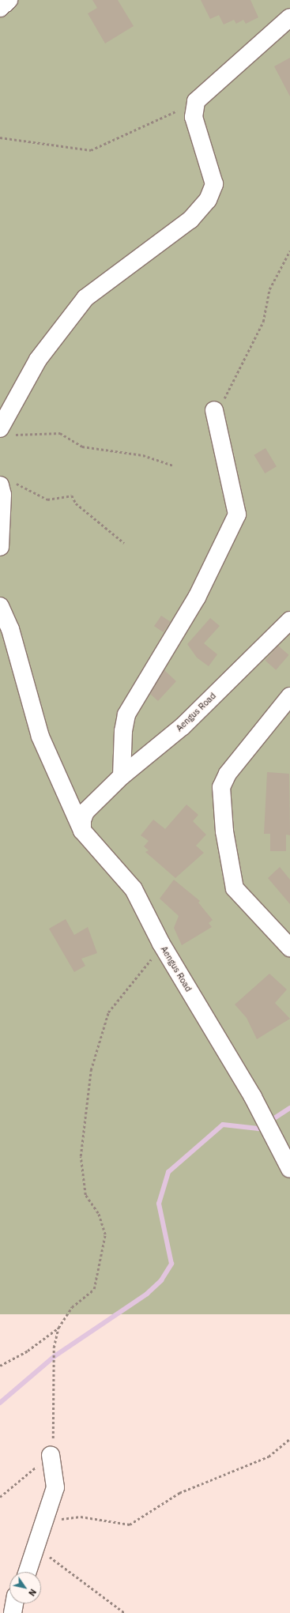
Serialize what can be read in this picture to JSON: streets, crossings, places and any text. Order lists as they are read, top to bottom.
{
  "streets": {
    "street": ["Aengus Road"]
  },
  "north": "bottom right"
}
